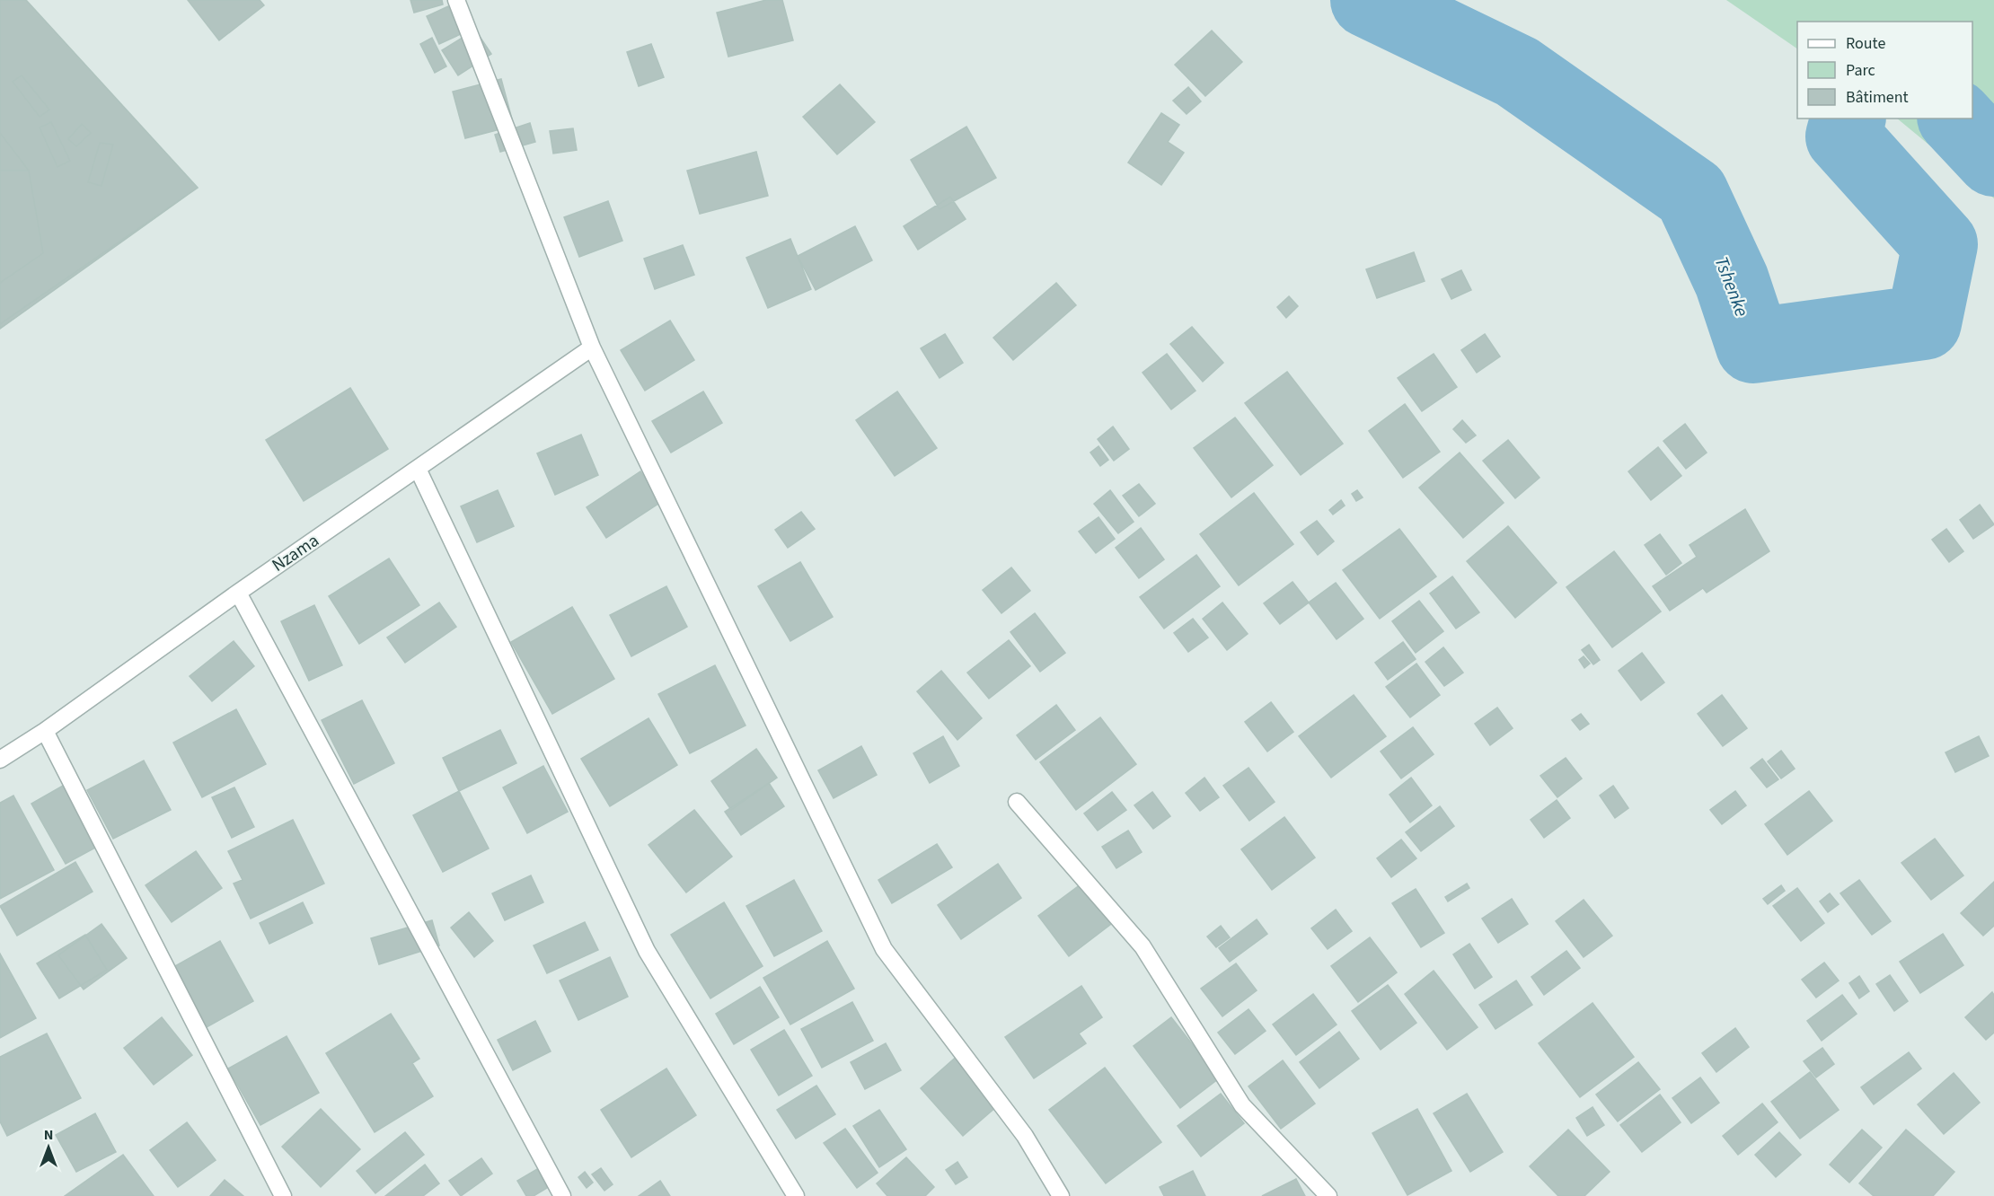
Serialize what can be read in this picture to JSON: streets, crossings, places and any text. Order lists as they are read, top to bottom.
{
  "streets": {
    "street": ["Nzama"]
  },
  "water": ["Tshenke"],
  "legend": ["Route", "Parc", "Bâtiment"],
  "north": "top"
}
